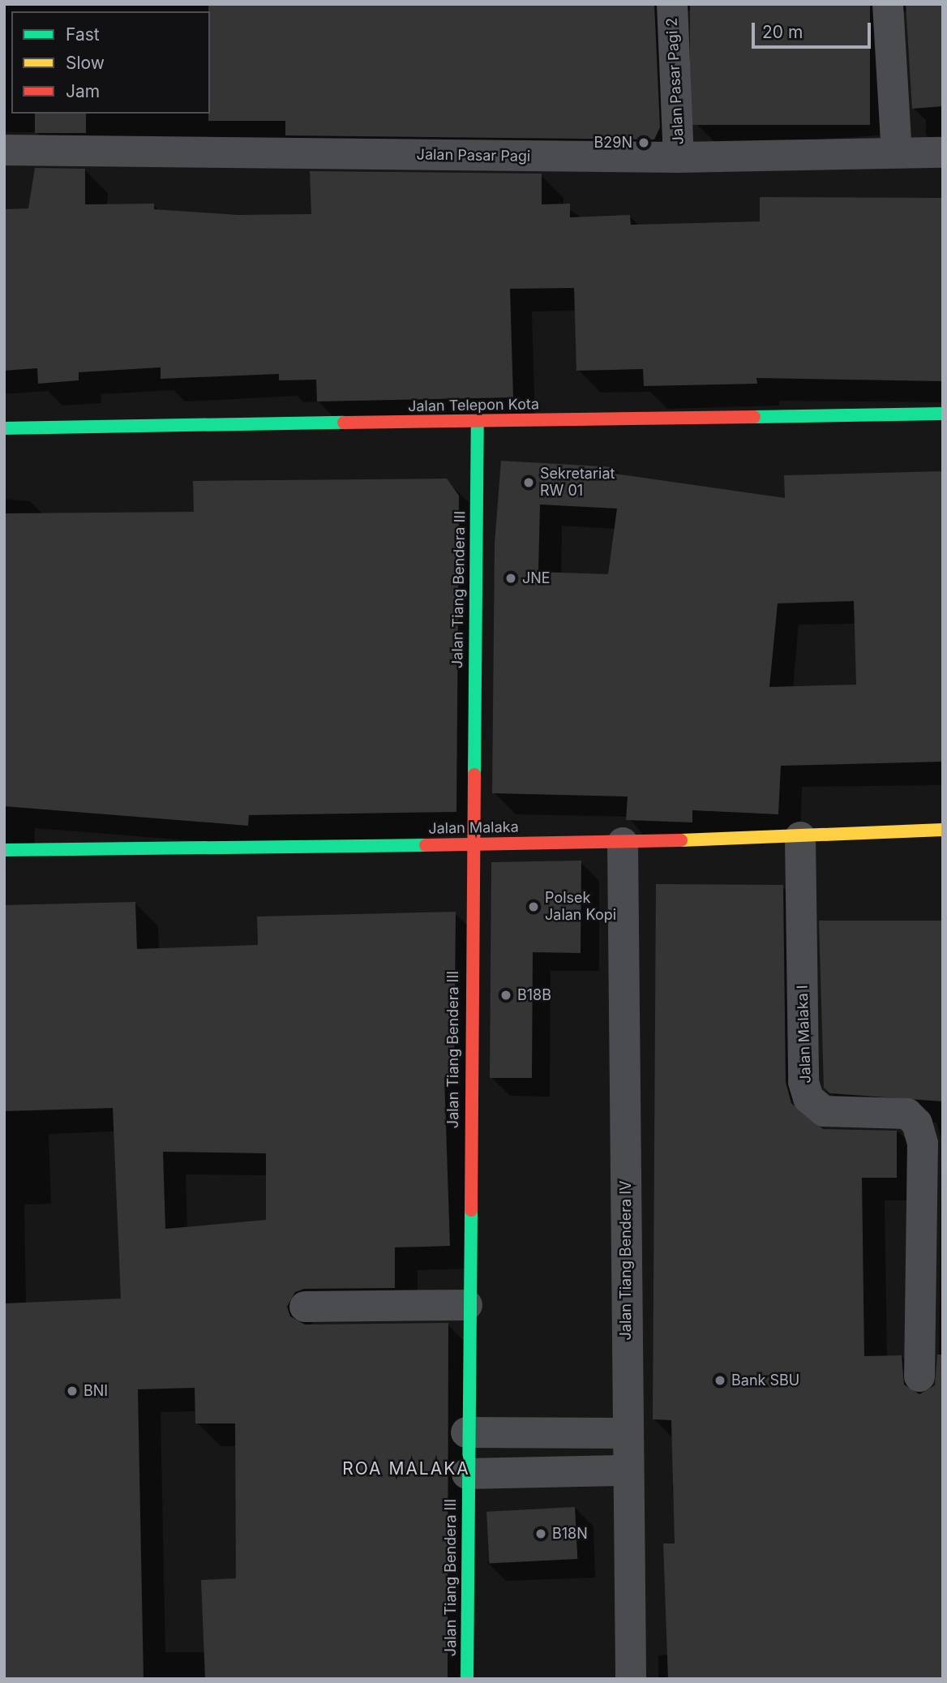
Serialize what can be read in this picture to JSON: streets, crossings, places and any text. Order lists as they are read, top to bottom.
{
  "streets": {
    "street": [
      "Jalan Pasar Pagi 2",
      "Jalan Pasar Pagi",
      "Jalan Telepon Kota",
      "Jalan Tiang Bendera III",
      "Jalan Malaka",
      "Jalan Malaka I",
      "Jalan Tiang Bendera IV"
    ]
  },
  "crossings": [
    ["Jalan Pasar Pagi 2", "Jalan Pasar Pagi"],
    ["Jalan Telepon Kota", "Jalan Tiang Bendera III"],
    ["Jalan Tiang Bendera III", "Jalan Malaka"],
    ["Jalan Malaka", "Jalan Malaka I"],
    ["Jalan Malaka", "Jalan Tiang Bendera IV"]
  ],
  "districts": ["ROA MALAKA"],
  "places": [
    "B29N",
    "Sekretariat RW 01",
    "JNE",
    "Polsek Jalan Kopi",
    "B18B",
    "Bank SBU",
    "BNI",
    "B18N"
  ],
  "legend": ["Fast", "Slow", "Jam"],
  "scale_bar": "20 m"
}
